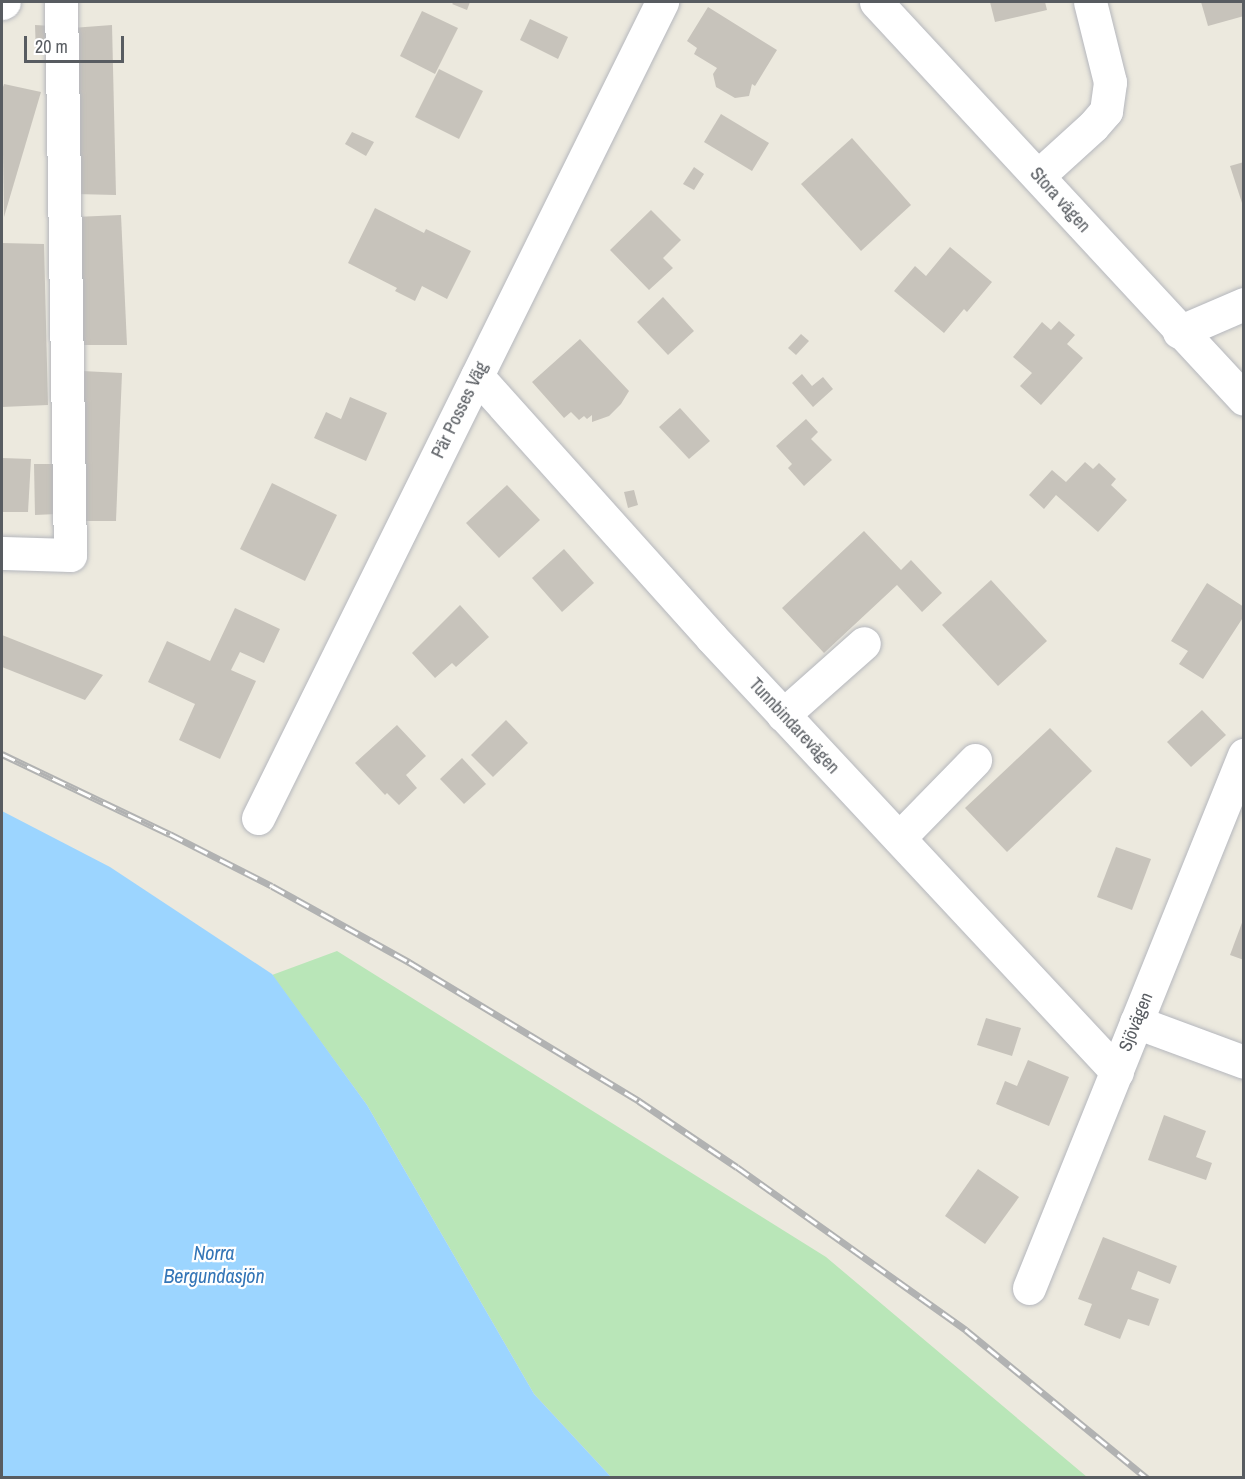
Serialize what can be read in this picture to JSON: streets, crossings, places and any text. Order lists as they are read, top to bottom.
{
  "streets": {
    "street": [
      "Stora vägen",
      "Pär Posses Väg",
      "Tunnbindarevägen",
      "Sjövägen"
    ]
  },
  "crossings": [
    ["Pär Posses Väg", "Tunnbindarevägen"],
    ["Tunnbindarevägen", "Sjövägen"]
  ],
  "water": ["Norra Bergundasjön"],
  "scale_bar": "20 m"
}
